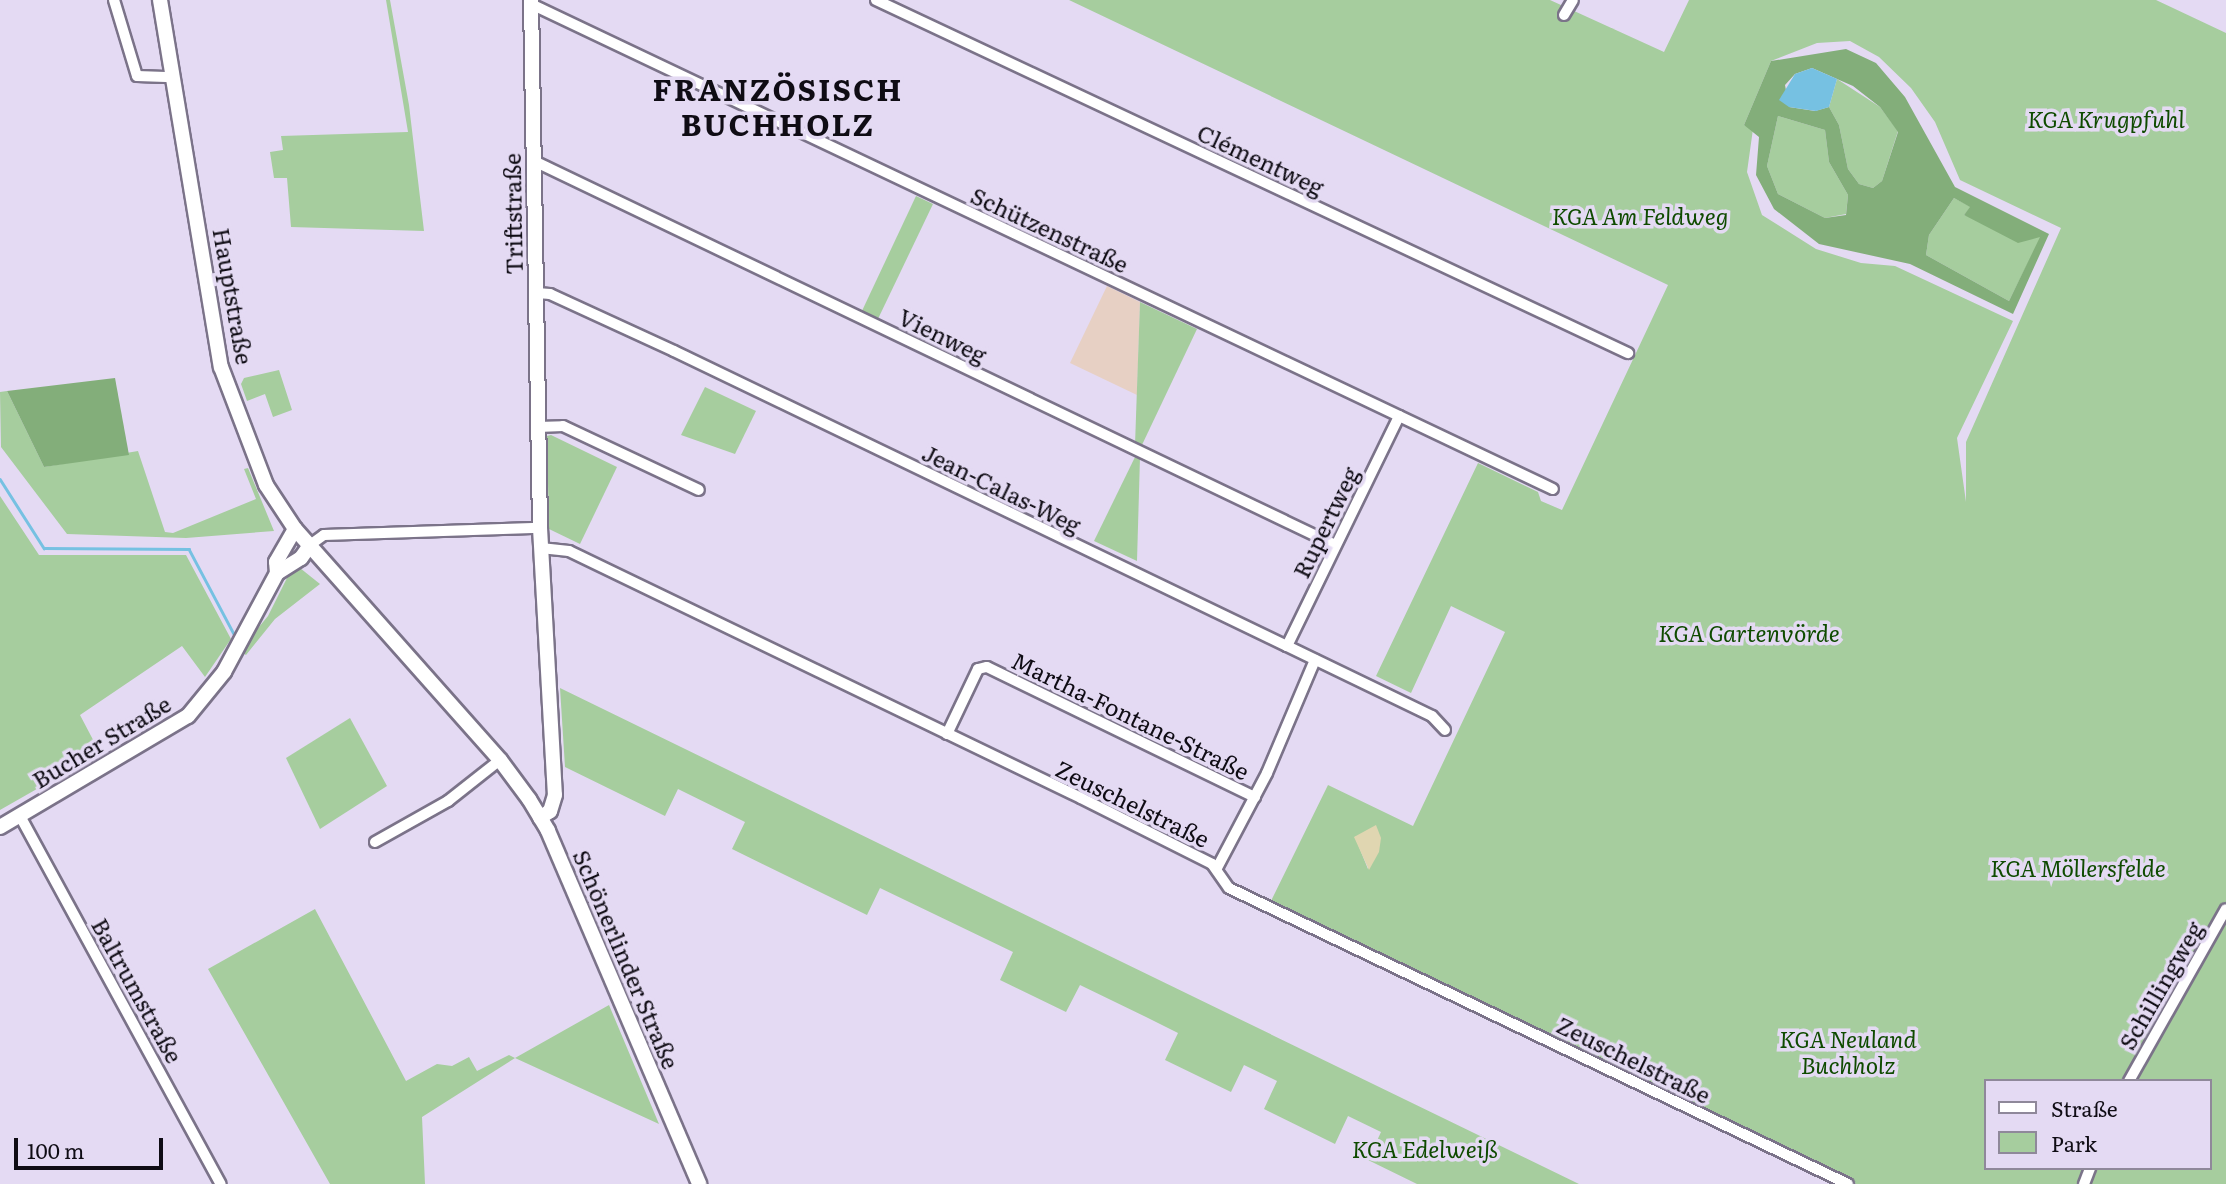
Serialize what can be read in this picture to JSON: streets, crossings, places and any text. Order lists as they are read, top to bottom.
{
  "streets": {
    "main road": [
      "Triftstraße",
      "Hauptstraße",
      "Bucher Straße",
      "Schönerlinder Straße"
    ],
    "street": [
      "Clémentweg",
      "Schützenstraße",
      "Vienweg",
      "Jean-Calas-Weg",
      "Rupertweg",
      "Martha-Fontane-Straße",
      "Zeuschelstraße",
      "Schillingweg",
      "Baltrumstraße"
    ]
  },
  "crossings": [
    ["Triftstraße", "Schützenstraße"],
    ["Triftstraße", "Vienweg"],
    ["Triftstraße", "Jean-Calas-Weg"],
    ["Triftstraße", "Zeuschelstraße"],
    ["Triftstraße", "Schönerlinder Straße"],
    ["Schützenstraße", "Rupertweg"],
    ["Hauptstraße", "Bucher Straße"],
    ["Hauptstraße", "Schönerlinder Straße"],
    ["Vienweg", "Rupertweg"],
    ["Jean-Calas-Weg", "Rupertweg"],
    ["Martha-Fontane-Straße", "Zeuschelstraße"],
    ["Bucher Straße", "Schönerlinder Straße"],
    ["Bucher Straße", "Baltrumstraße"]
  ],
  "districts": ["FRANZÖSISCH BUCHHOLZ"],
  "parks": [
    "KGA Krugpfuhl",
    "KGA Am Feldweg",
    "KGA Gartenvörde",
    "KGA Möllersfelde",
    "KGA Neuland Buchholz",
    "KGA Edelweiß"
  ],
  "legend": ["Straße", "Park"],
  "scale_bar": "100 m"
}
